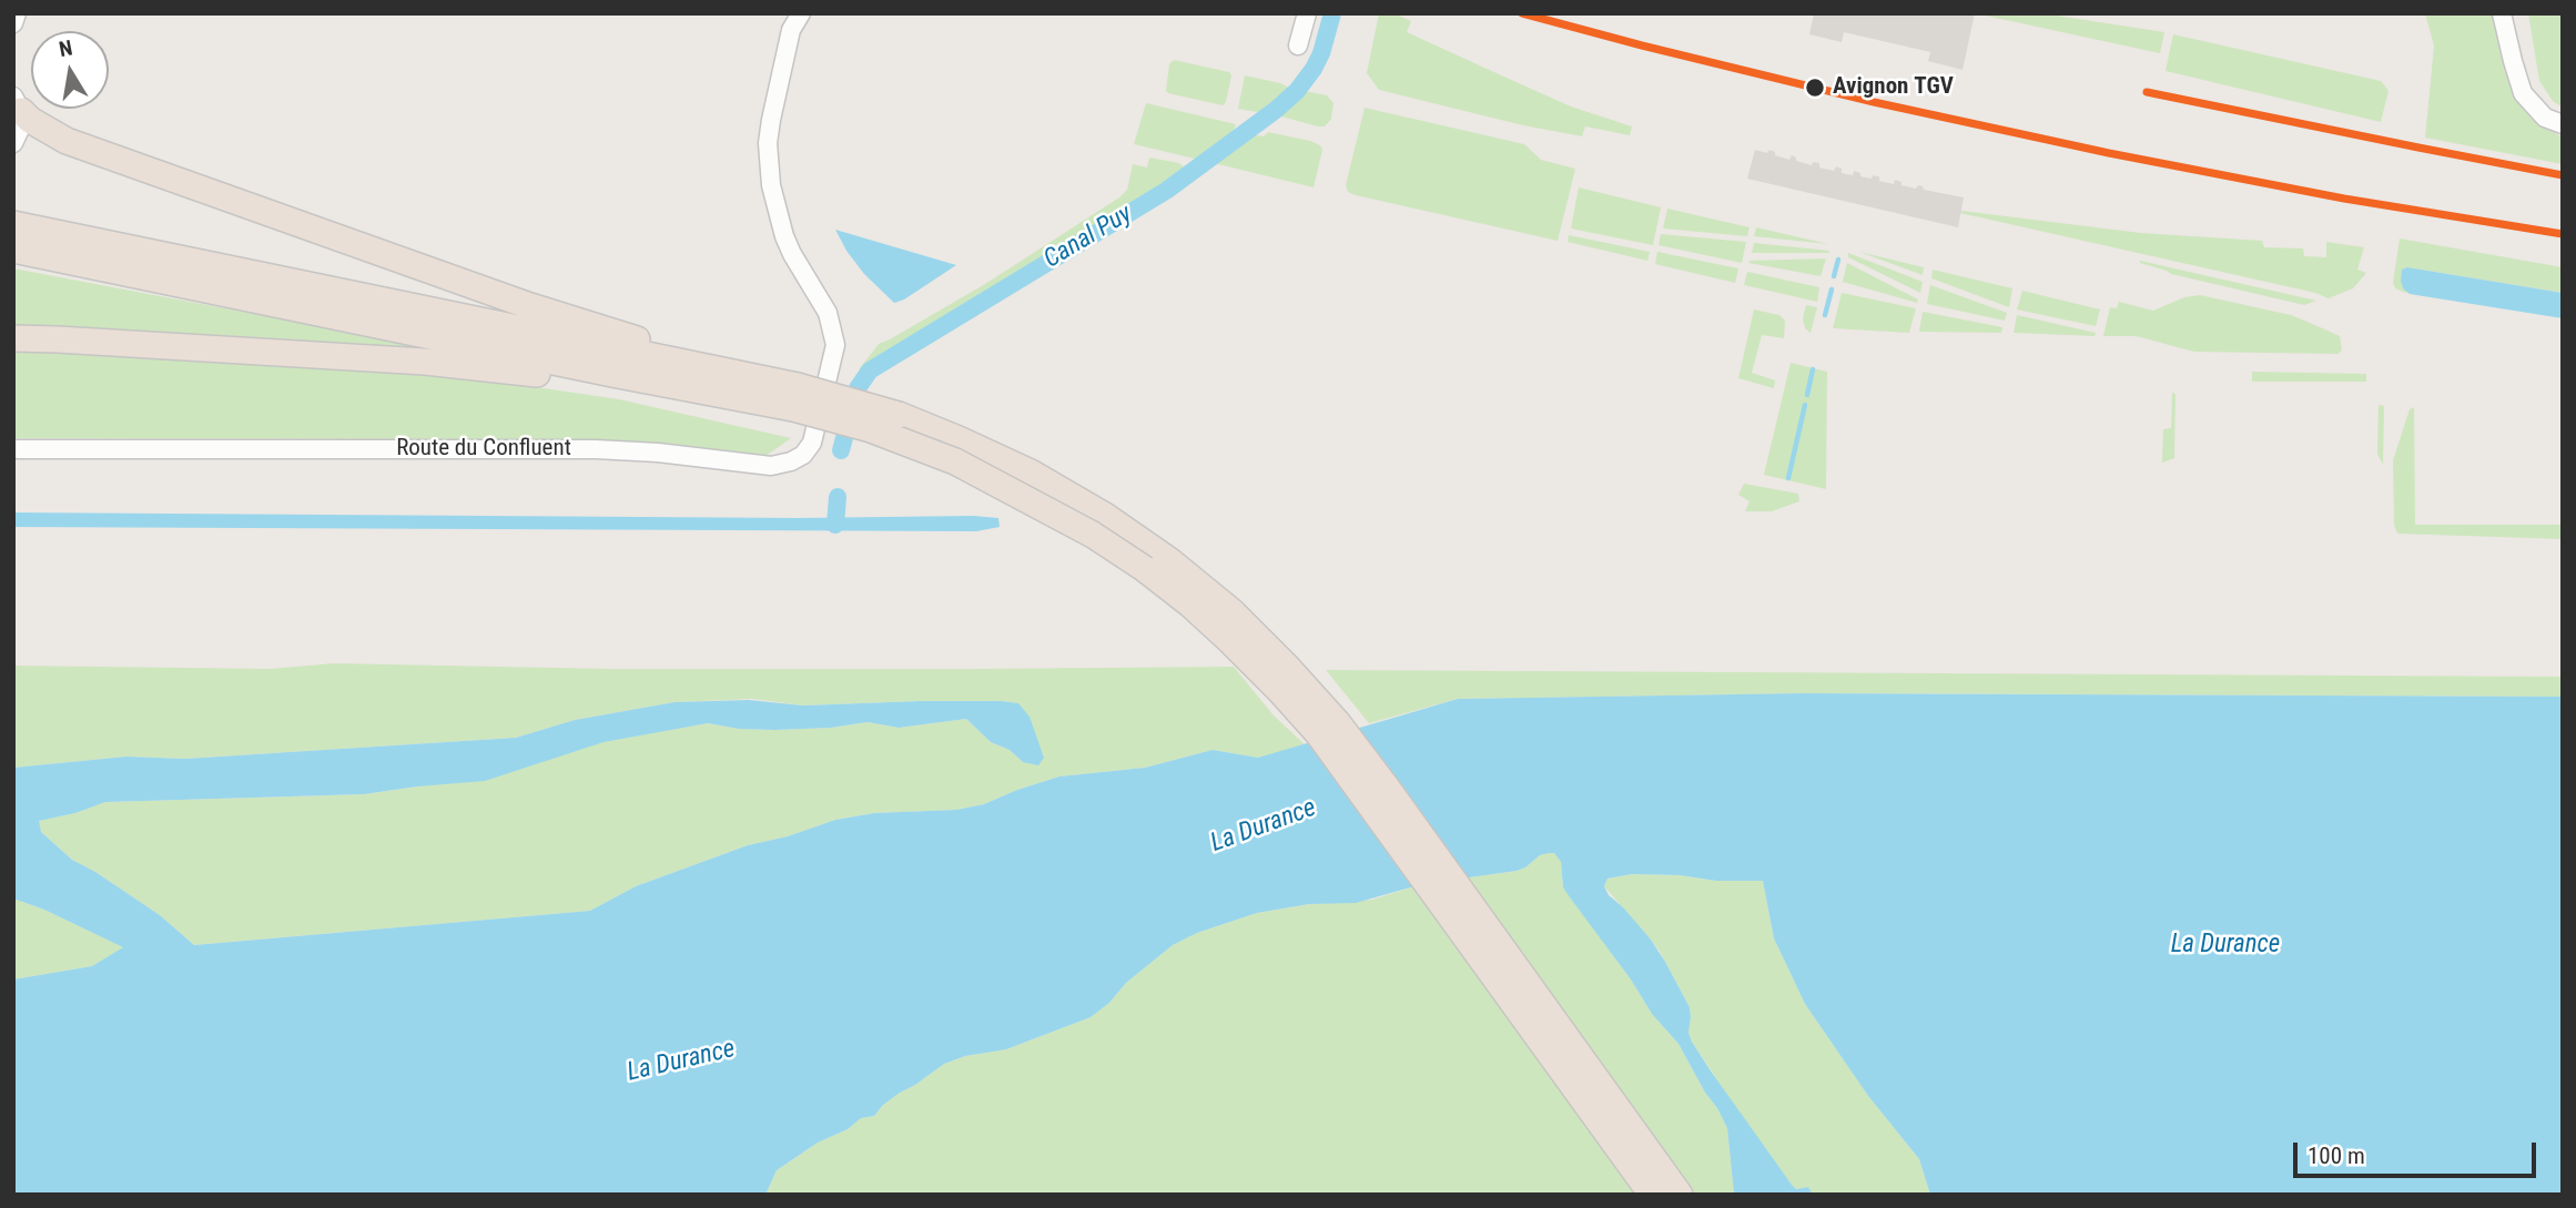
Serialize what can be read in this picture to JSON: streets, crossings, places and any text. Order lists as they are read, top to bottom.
{
  "streets": {
    "street": ["Route du Confluent"]
  },
  "water": ["Canal Puy", "La Durance"],
  "places": ["Avignon TGV"],
  "scale_bar": "100 m",
  "north": "top"
}
